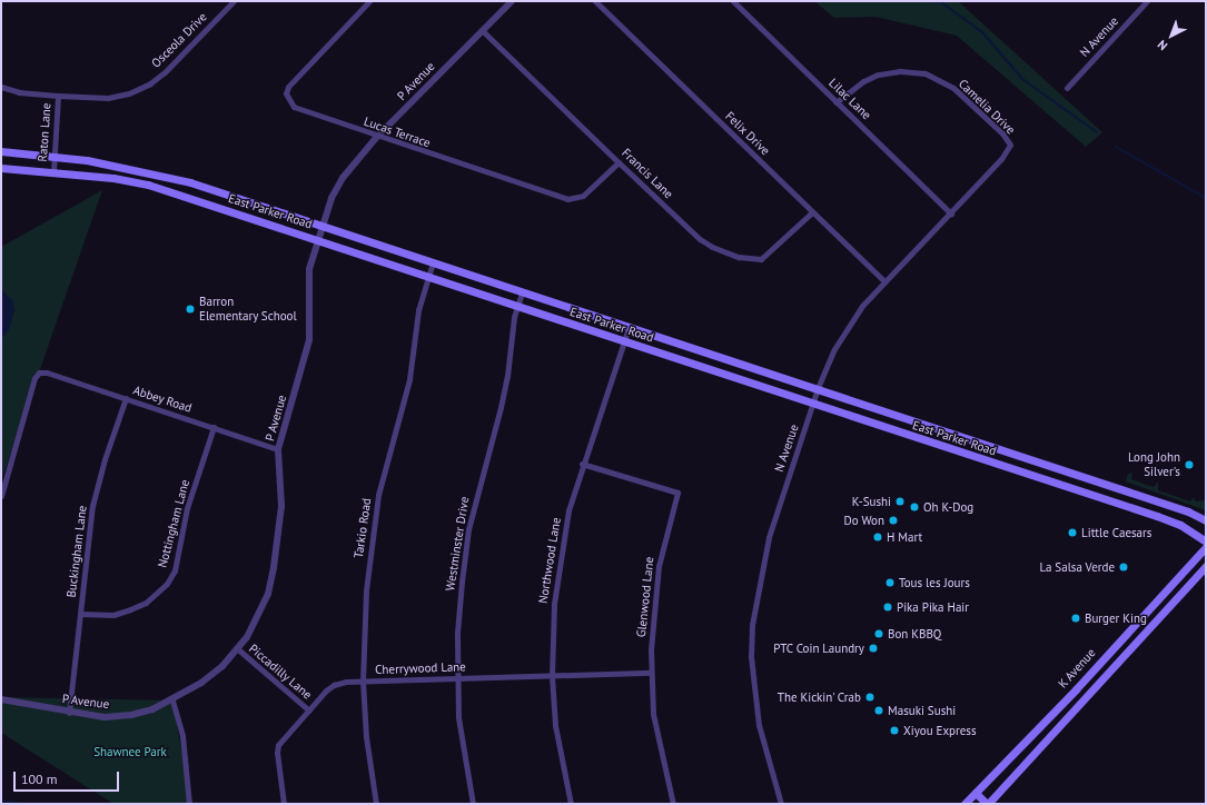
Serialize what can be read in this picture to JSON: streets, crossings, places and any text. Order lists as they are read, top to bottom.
{
  "streets": {
    "main road": ["East Parker Road", "K Avenue"],
    "street": [
      "N Avenue",
      "Osceola Drive",
      "P Avenue",
      "Lilac Lane",
      "Camelia Drive",
      "Raton Lane",
      "Lucas Terrace",
      "Felix Drive",
      "Francis Lane",
      "Abbey Road",
      "Nottingham Lane",
      "Tarkio Road",
      "Westminster Drive",
      "Buckingham Lane",
      "Northwood Lane",
      "Glenwood Lane",
      "Cherrywood Lane",
      "Piccadilly Lane"
    ]
  },
  "crossings": [
    ["N Avenue", "Lilac Lane"],
    ["N Avenue", "Camelia Drive"],
    ["N Avenue", "Felix Drive"],
    ["N Avenue", "East Parker Road"],
    ["Osceola Drive", "Raton Lane"],
    ["P Avenue", "Lucas Terrace"],
    ["P Avenue", "Francis Lane"],
    ["P Avenue", "East Parker Road"],
    ["P Avenue", "Abbey Road"],
    ["P Avenue", "Buckingham Lane"],
    ["P Avenue", "Piccadilly Lane"],
    ["Lilac Lane", "Camelia Drive"],
    ["Raton Lane", "East Parker Road"],
    ["Lucas Terrace", "Francis Lane"],
    ["Felix Drive", "Francis Lane"],
    ["East Parker Road", "Tarkio Road"],
    ["East Parker Road", "Westminster Drive"],
    ["East Parker Road", "Northwood Lane"],
    ["Abbey Road", "Nottingham Lane"],
    ["Abbey Road", "Buckingham Lane"],
    ["Nottingham Lane", "Buckingham Lane"],
    ["Tarkio Road", "Cherrywood Lane"],
    ["Westminster Drive", "Cherrywood Lane"],
    ["Northwood Lane", "Glenwood Lane"],
    ["Northwood Lane", "Cherrywood Lane"],
    ["Glenwood Lane", "Cherrywood Lane"],
    ["Cherrywood Lane", "Piccadilly Lane"]
  ],
  "parks": ["Shawnee Park"],
  "places": [
    "Barron Elementary School",
    "Long John Silver's",
    "K-Sushi",
    "Oh K-Dog",
    "Do Won",
    "Little Caesars",
    "H Mart",
    "La Salsa Verde",
    "Tous les Jours",
    "Pika Pika Hair",
    "Burger King",
    "Bon KBBQ",
    "PTC Coin Laundry",
    "The Kickin' Crab",
    "Masuki Sushi",
    "Xiyou Express"
  ],
  "scale_bar": "100 m",
  "north": "bottom left"
}
